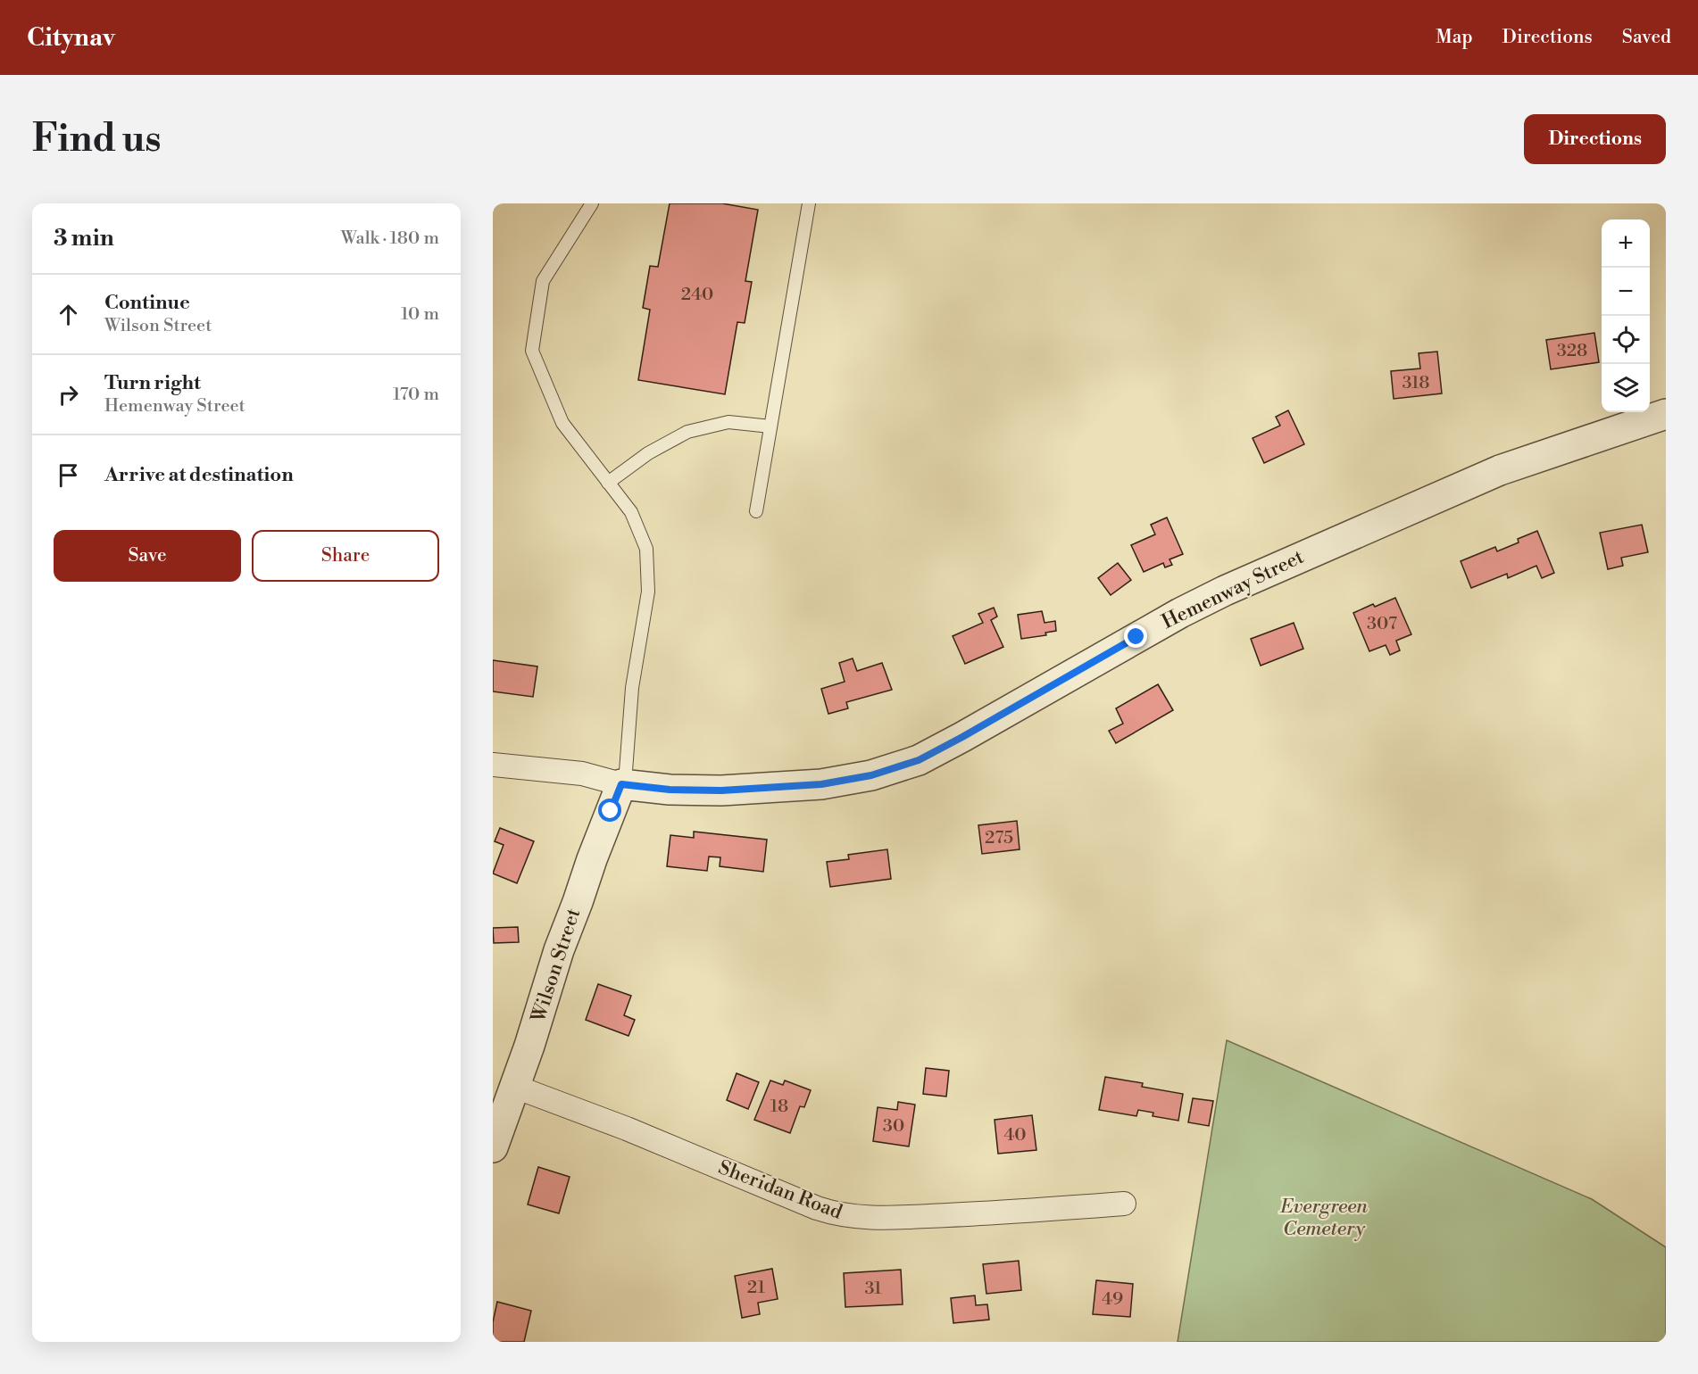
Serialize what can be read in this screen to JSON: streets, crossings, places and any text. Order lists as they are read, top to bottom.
{
  "streets": {
    "street": ["Hemenway Street", "Wilson Street", "Sheridan Road"]
  },
  "crossings": [
    ["Hemenway Street", "Wilson Street"],
    ["Wilson Street", "Sheridan Road"]
  ],
  "parks": ["Evergreen Cemetery"],
  "house_numbers": [
    "240",
    "328",
    "318",
    "307",
    "275",
    "18",
    "30",
    "40",
    "21",
    "31",
    "49"
  ],
  "page": {
    "header": "Citynav",
    "nav": ["Map", "Directions", "Saved"],
    "buttons": [
      "Directions",
      ["Save", "Share"]
    ],
    "title": "Find us",
    "heading": ["3 min", "Walk · 180 m"],
    "map_buttons": ["+", "−"],
    "list": [
      ["Continue", "Wilson Street", "10 m"],
      ["Turn right", "Hemenway Street", "170 m"],
      "Arrive at destination"
    ]
  }
}
